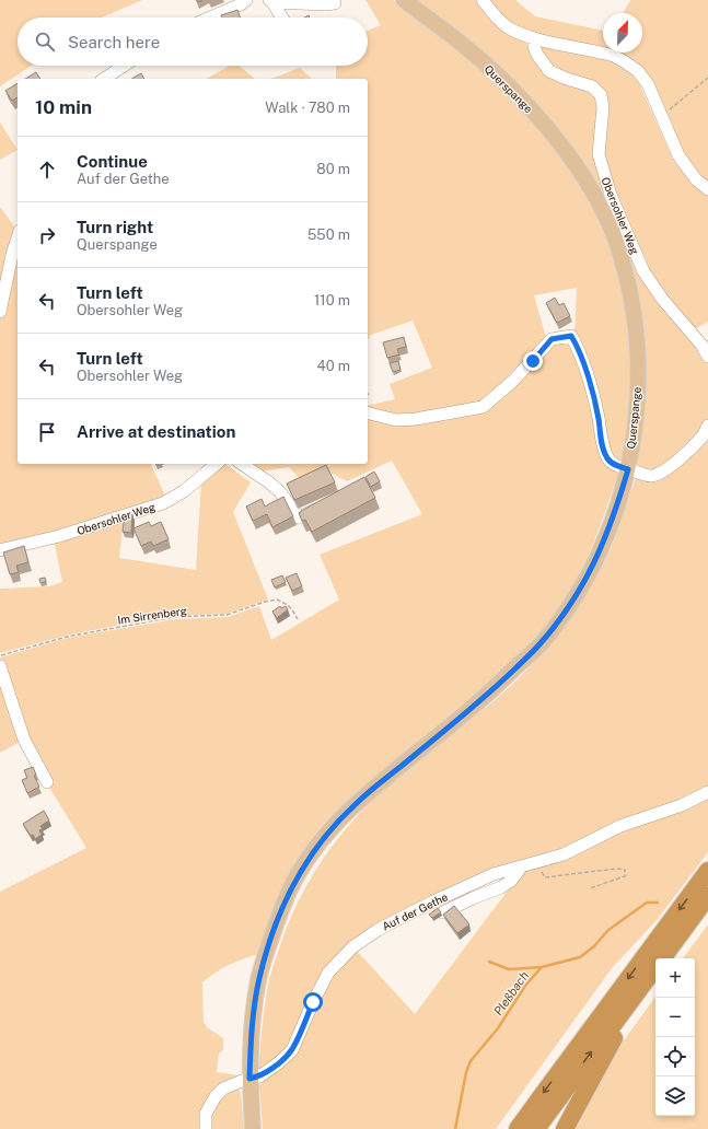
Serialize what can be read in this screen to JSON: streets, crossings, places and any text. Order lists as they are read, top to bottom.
{
  "streets": {
    "main road": ["Querspange"],
    "street": ["Obersohler Weg", "Auf der Gethe"],
    "path": ["Im Sirrenberg"]
  },
  "crossings": [
    ["Querspange", "Auf der Gethe"]
  ],
  "water": ["Pleßbach"],
  "north": "top right",
  "page": {
    "search": "Search here",
    "heading": ["10 min", "Walk · 780 m"],
    "list": [
      ["Continue", "Auf der Gethe", "80 m"],
      ["Turn right", "Querspange", "550 m"],
      ["Turn left", "Obersohler Weg", "110 m"],
      ["Turn left", "Obersohler Weg", "40 m"],
      "Arrive at destination"
    ],
    "map_buttons": ["+", "−"]
  }
}
